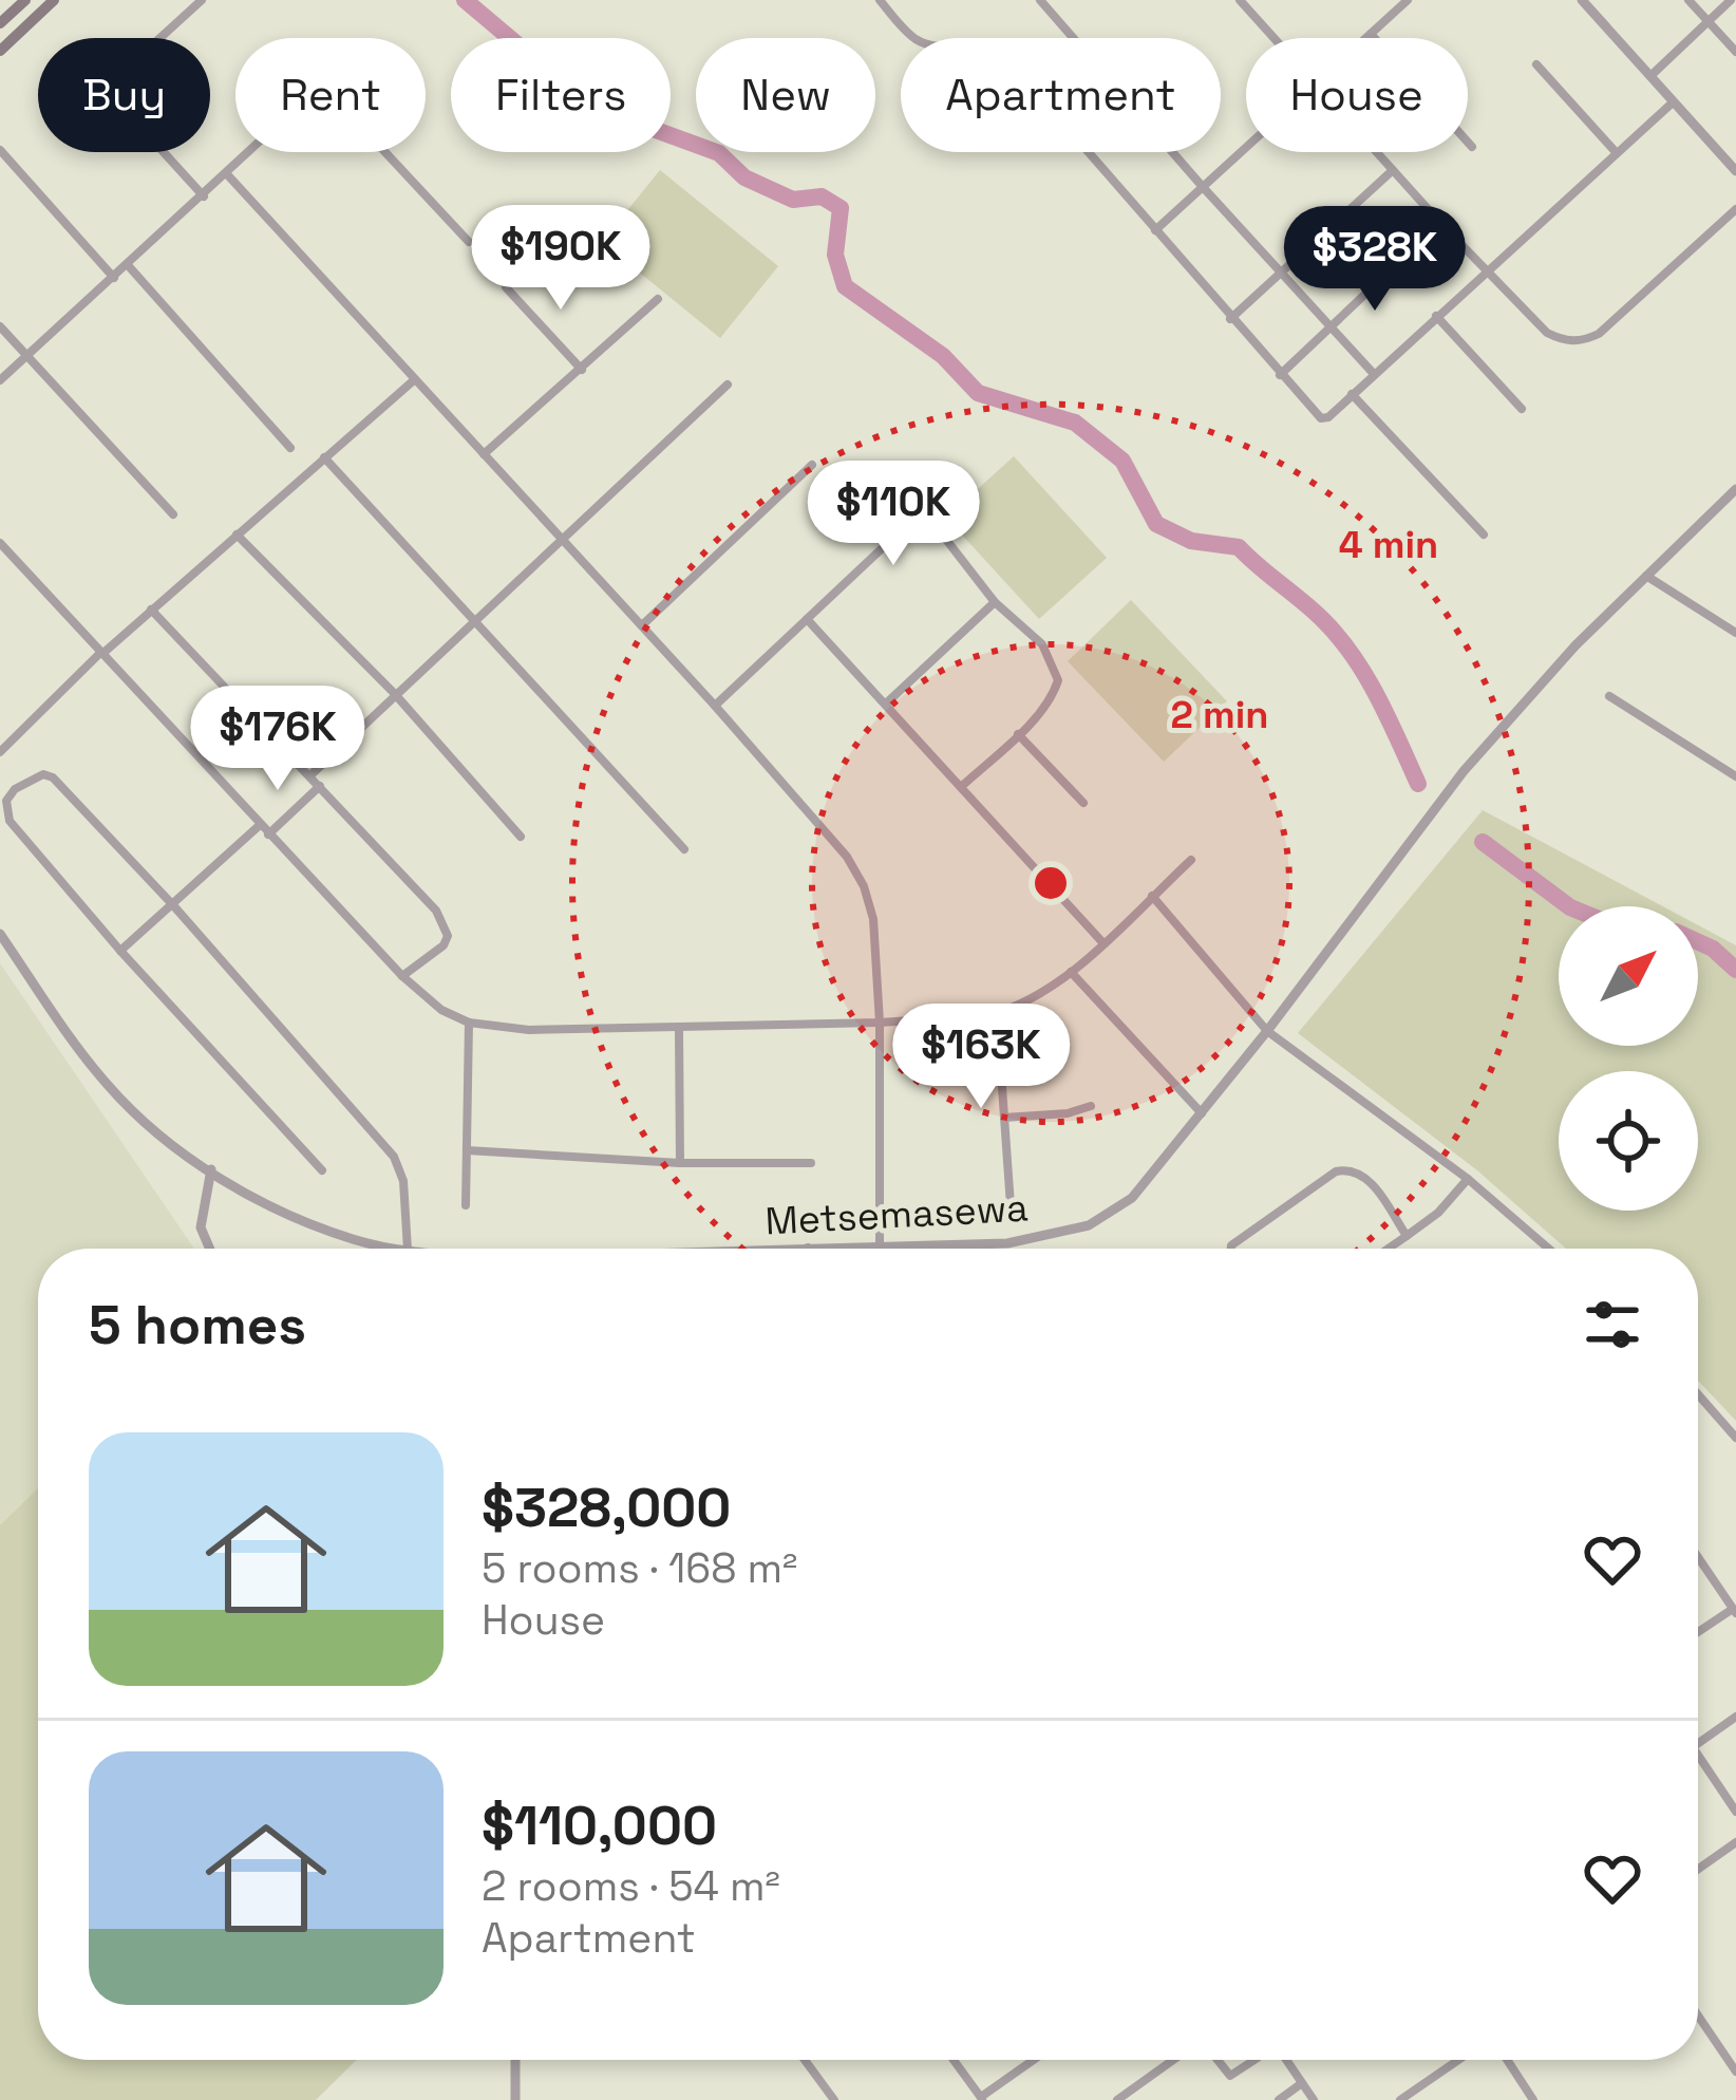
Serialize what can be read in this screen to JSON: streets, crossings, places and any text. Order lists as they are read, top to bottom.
{
  "streets": {
    "street": ["Metsemasewa"]
  },
  "north": "top right",
  "page": {
    "chip": [
      "Buy",
      "Rent",
      "Filters",
      "New",
      "Apartment",
      "House"
    ],
    "price": [
      "$190K",
      "$328K",
      "$110K",
      "$176K",
      "$163K"
    ],
    "heading": "5 homes",
    "list": [
      {
        "name": "$328,000",
        "note": "5 rooms · 168 m² · House"
      },
      {
        "name": "$110,000",
        "note": "2 rooms · 54 m² · Apartment"
      }
    ]
  },
  "rings": ["4 min", "2 min"]
}
